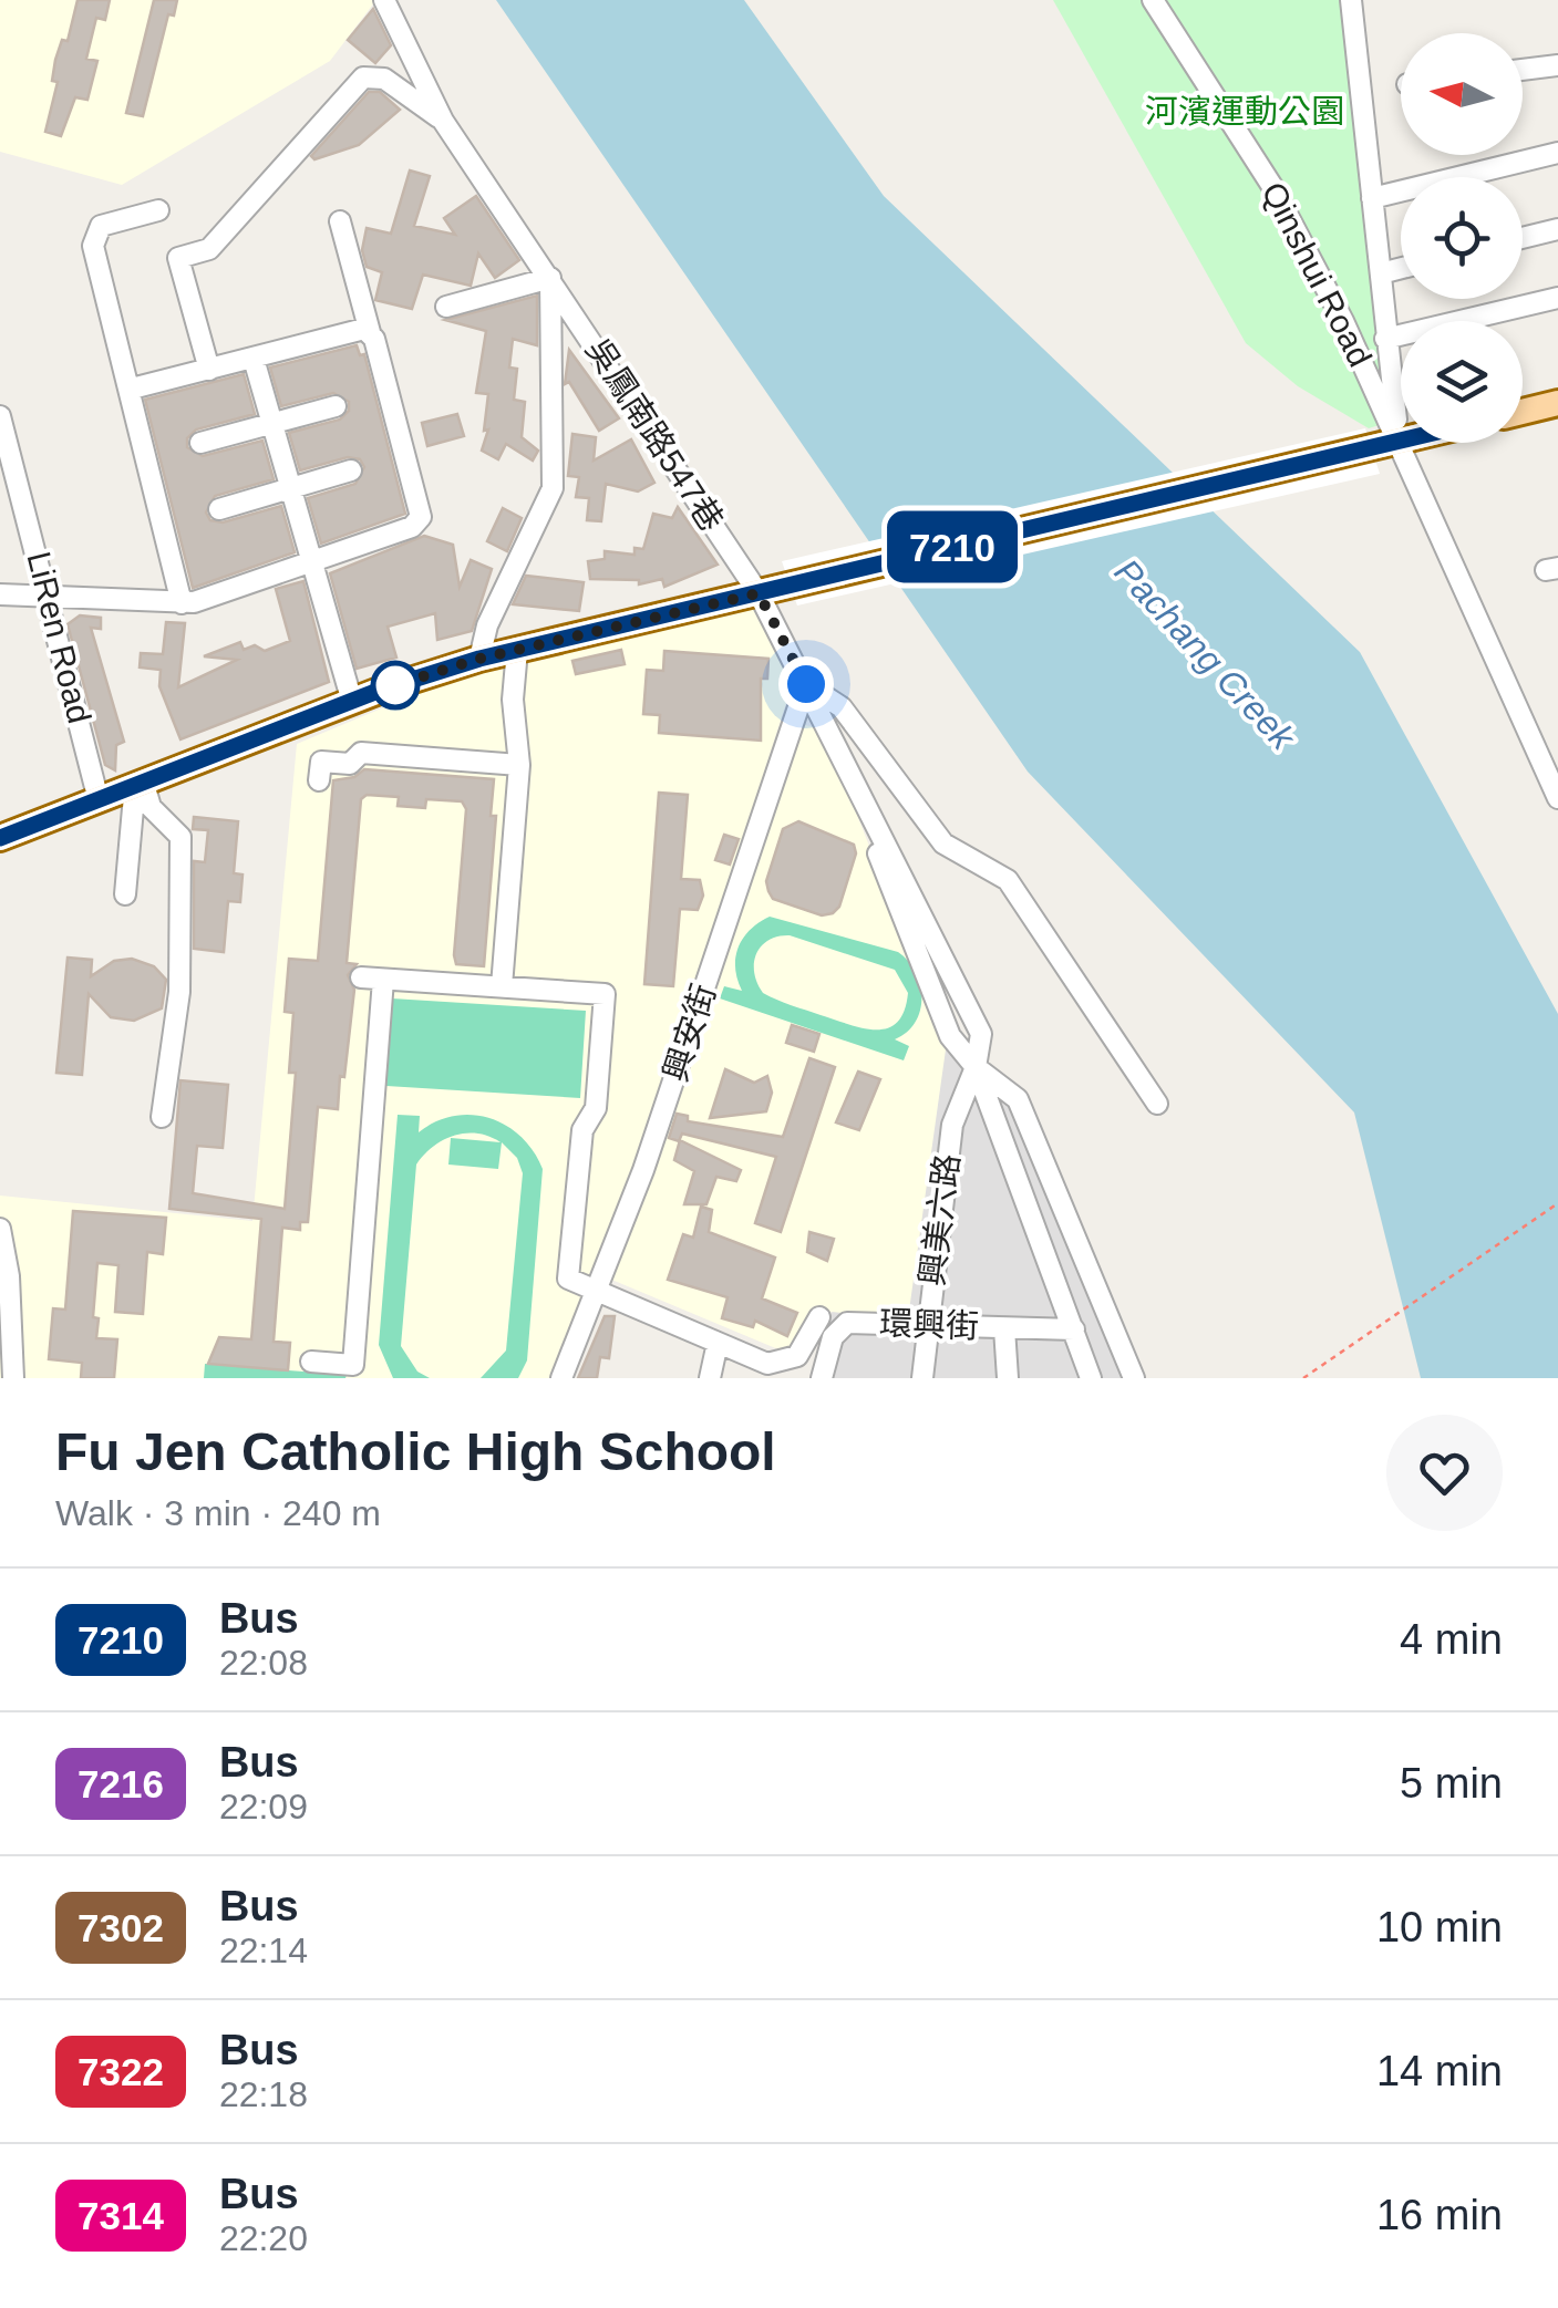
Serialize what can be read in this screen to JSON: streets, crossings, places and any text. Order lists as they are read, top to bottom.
{
  "streets": {
    "street": [
      "Qinshui Road",
      "吳鳳南路547巷",
      "LiRen Road",
      "興安街",
      "興美六路",
      "環興街"
    ]
  },
  "crossings": [
    ["吳鳳南路547巷", "興安街"],
    ["吳鳳南路547巷", "興美六路"],
    ["興美六路", "環興街"]
  ],
  "water": ["Pachang Creek"],
  "parks": ["河濱運動公園"],
  "lines": ["bus line 7210"],
  "north": "left",
  "page": {
    "on_map": "7210",
    "heading": ["Fu Jen Catholic High School", "Walk · 3 min · 240 m"],
    "list": [
      {
        "mark": "7210",
        "name": "Bus",
        "note": "22:08",
        "value": "4 min"
      },
      {
        "mark": "7216",
        "name": "Bus",
        "note": "22:09",
        "value": "5 min"
      },
      {
        "mark": "7302",
        "name": "Bus",
        "note": "22:14",
        "value": "10 min"
      },
      {
        "mark": "7322",
        "name": "Bus",
        "note": "22:18",
        "value": "14 min"
      },
      {
        "mark": "7314",
        "name": "Bus",
        "note": "22:20",
        "value": "16 min"
      }
    ]
  }
}
